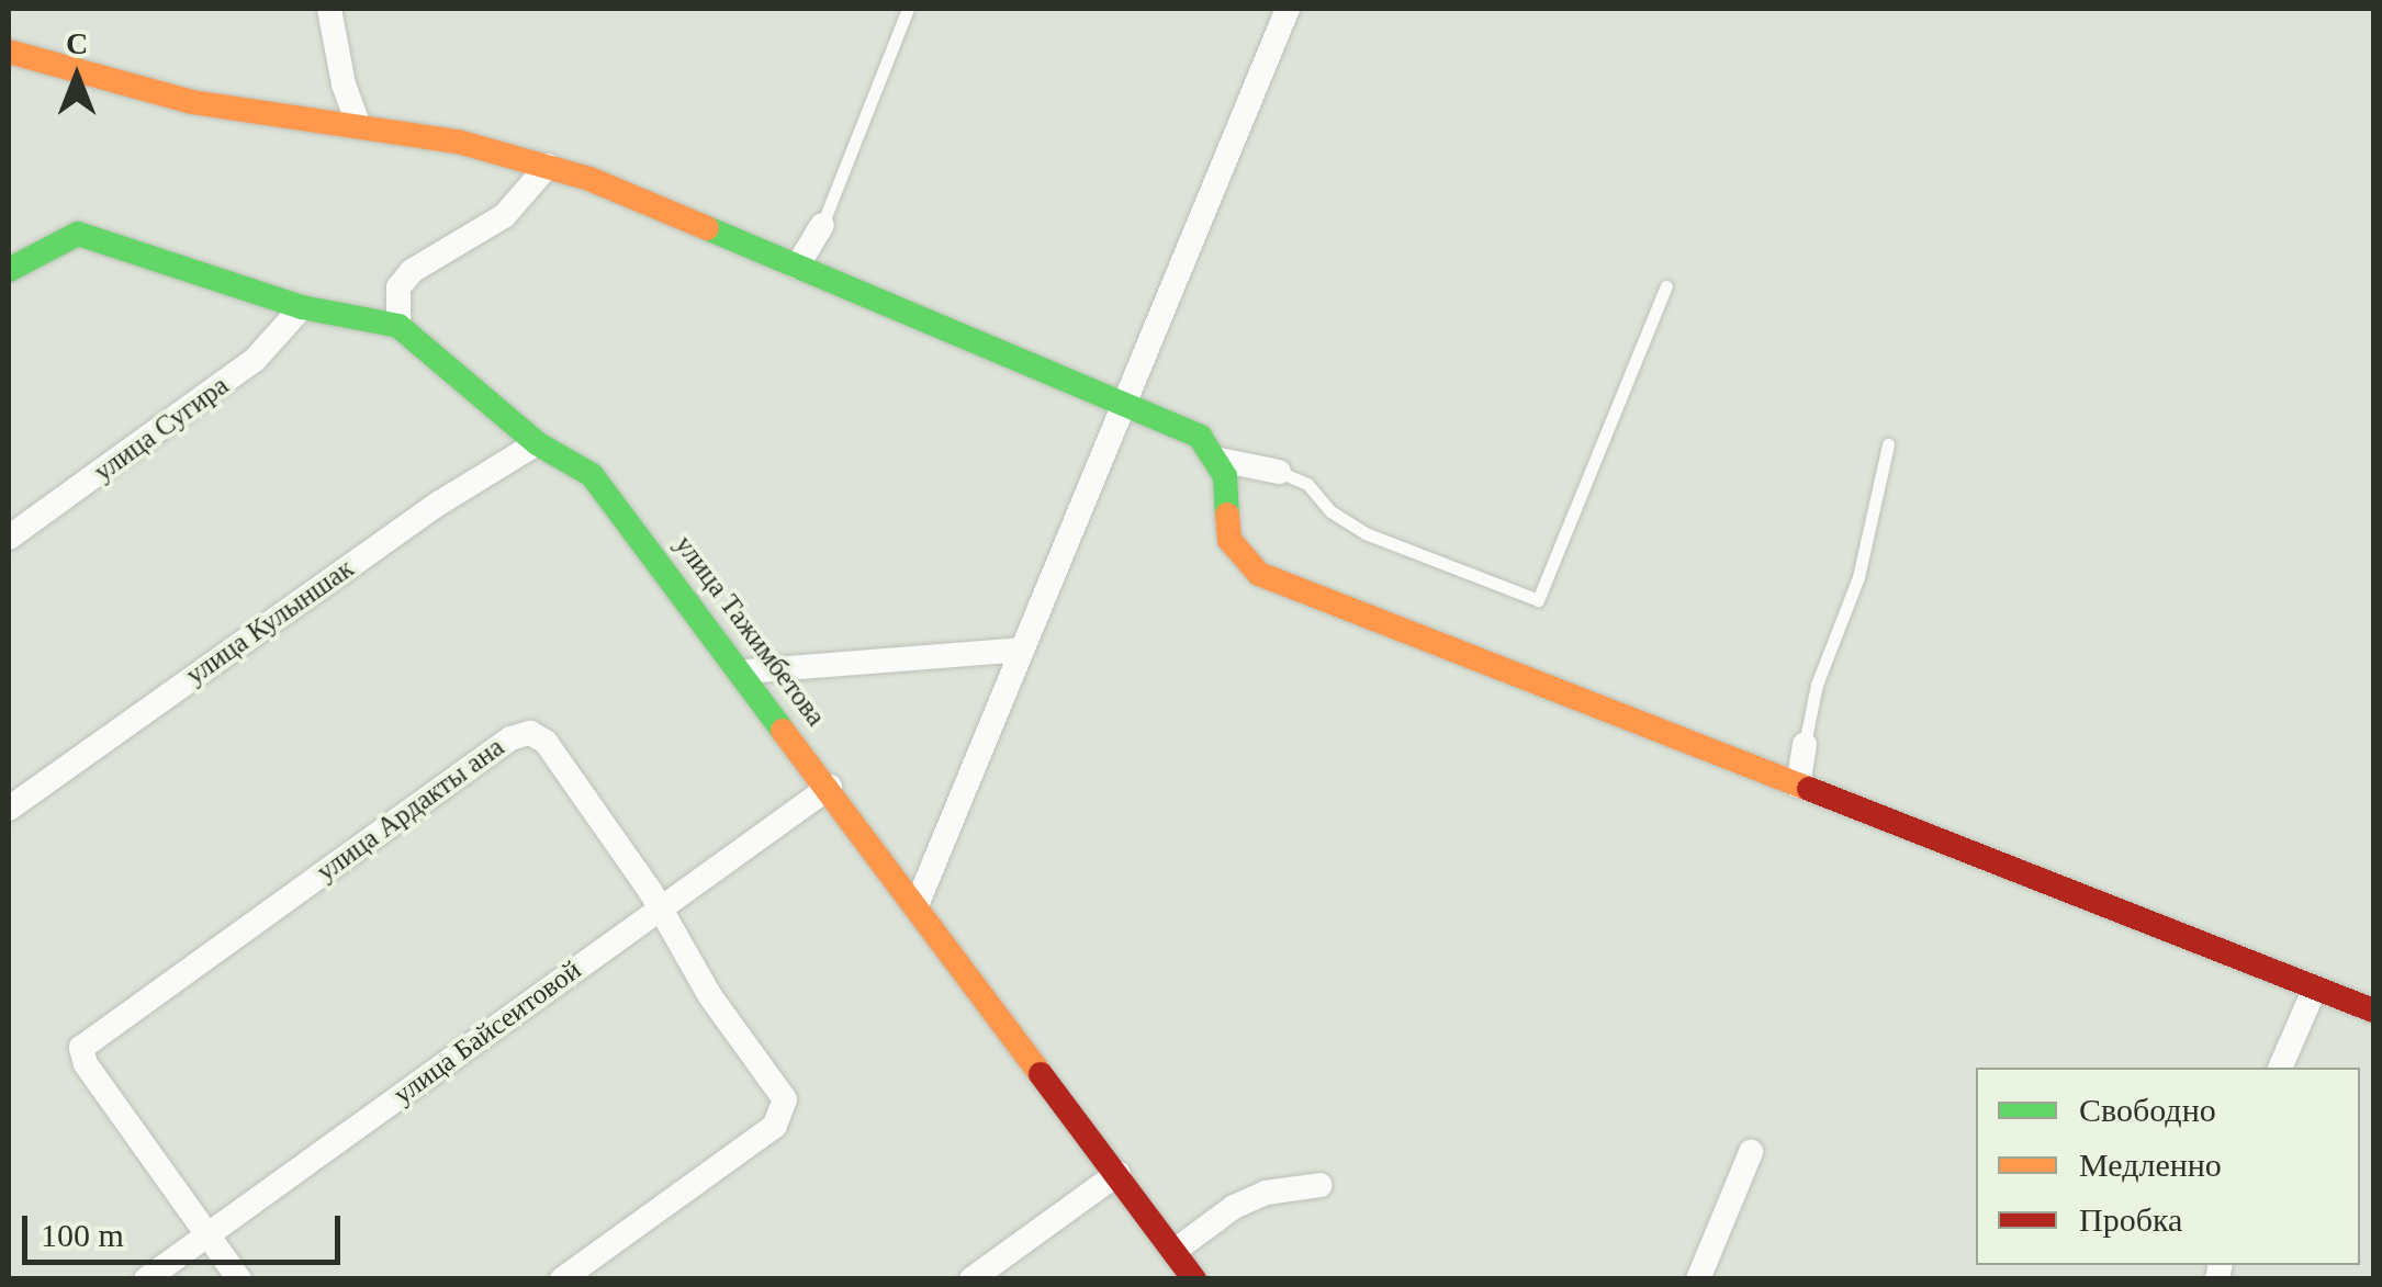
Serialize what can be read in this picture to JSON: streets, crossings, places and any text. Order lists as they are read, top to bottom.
{
  "streets": {
    "street": [
      "улица Сугира",
      "улица Кулыншак",
      "улица Тажимбетова",
      "улица Ардакты ана",
      "улица Байсеитовой"
    ]
  },
  "crossings": [
    ["улица Сугира", "улица Тажимбетова"],
    ["улица Кулыншак", "улица Тажимбетова"],
    ["улица Тажимбетова", "улица Байсеитовой"],
    ["улица Ардакты ана", "улица Байсеитовой"]
  ],
  "legend": ["Свободно", "Медленно", "Пробка"],
  "scale_bar": "100 m",
  "north": "top"
}
